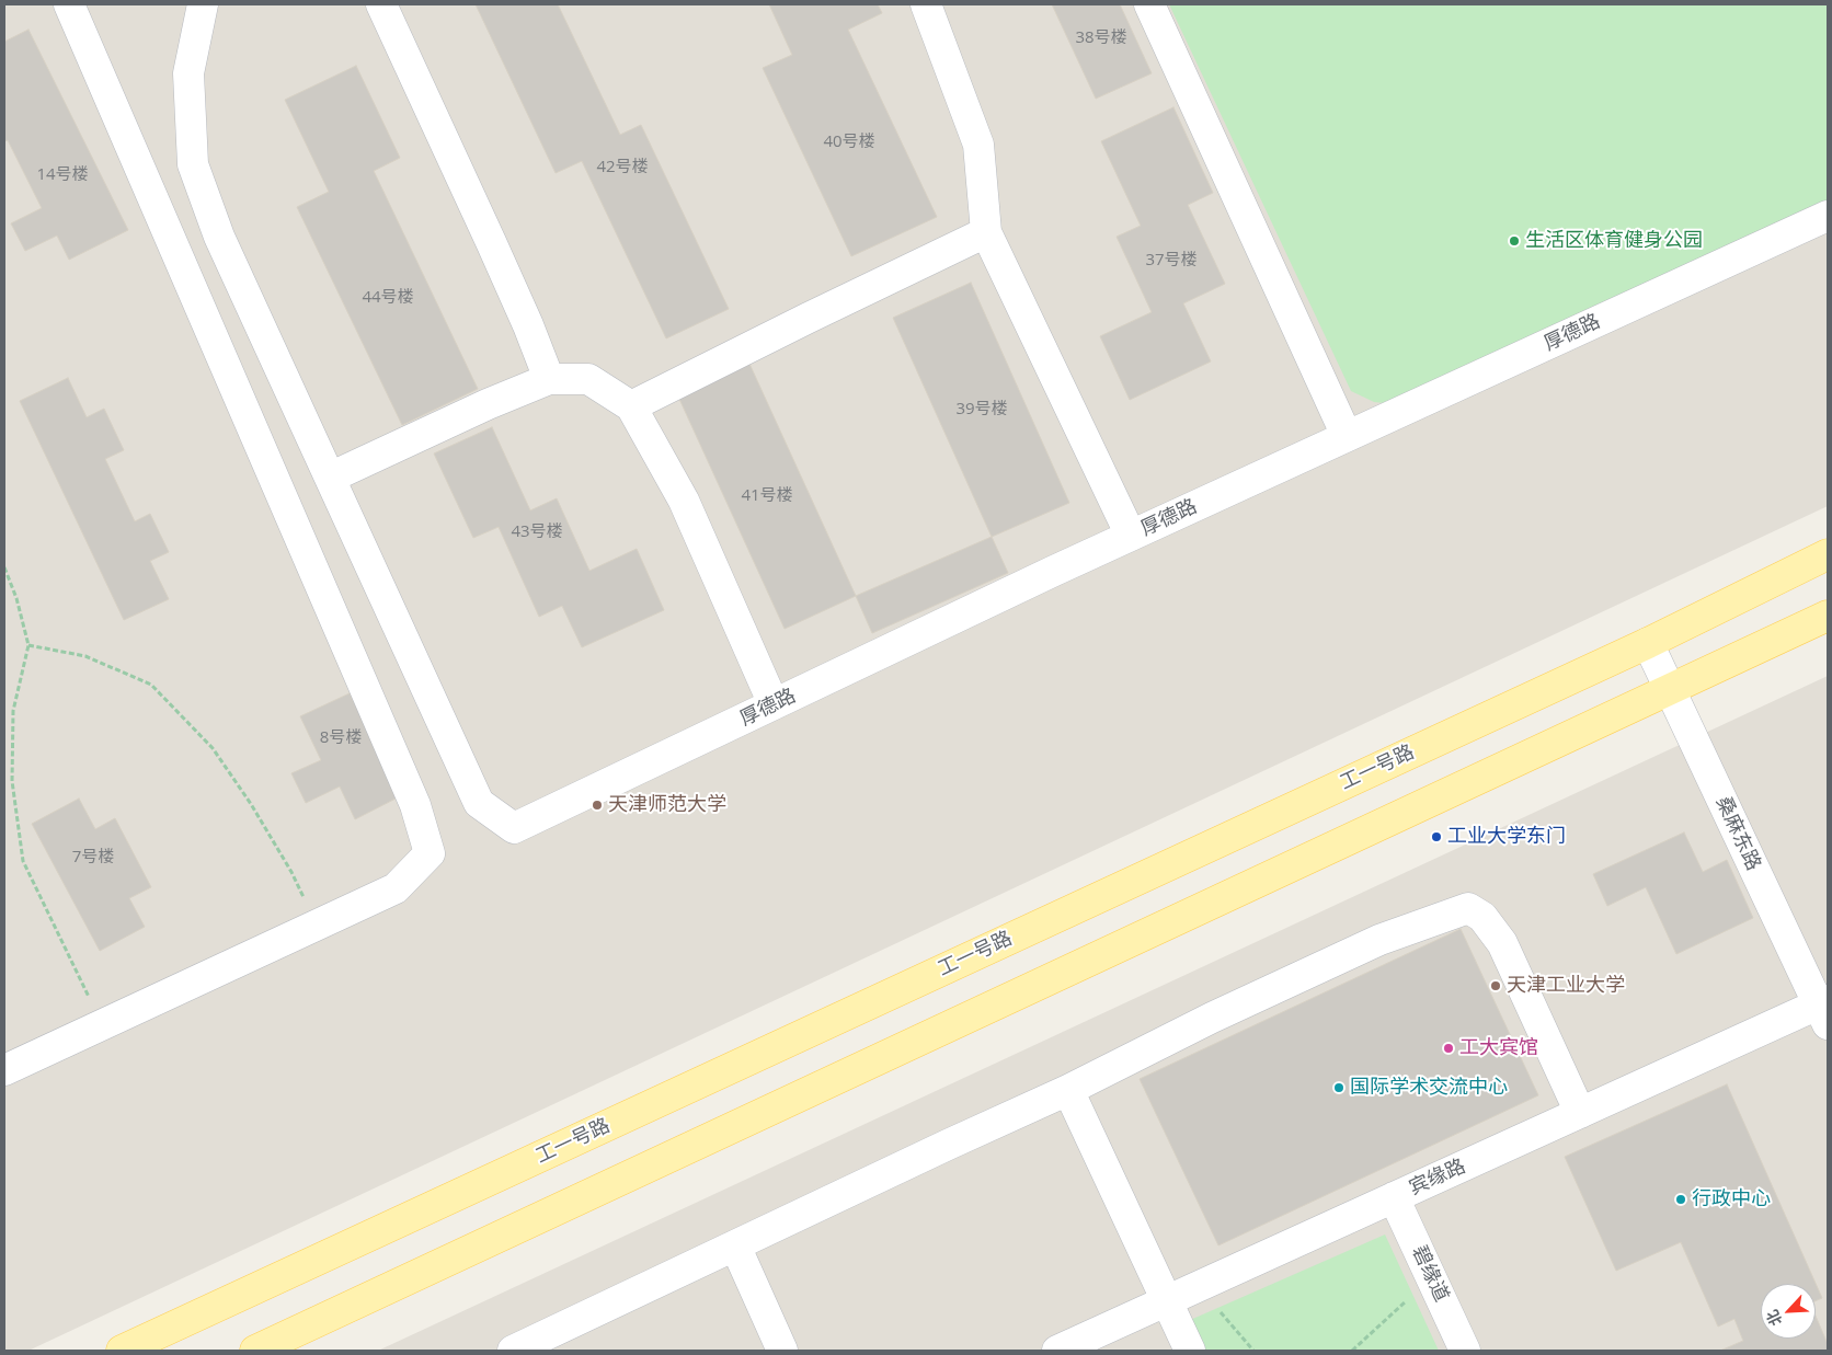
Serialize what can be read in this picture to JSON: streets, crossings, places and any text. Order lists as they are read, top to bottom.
{
  "streets": {
    "main road": ["工一号路"],
    "street": [
      "厚德路",
      "桑麻东路",
      "宾缘路",
      "碧缘道"
    ]
  },
  "crossings": [
    ["工一号路", "桑麻东路"],
    ["桑麻东路", "宾缘路"],
    ["宾缘路", "碧缘道"]
  ],
  "places": [
    "生活区体育健身公园",
    "天津师范大学",
    "工业大学东门",
    "天津工业大学",
    "工大宾馆",
    "国际学术交流中心",
    "行政中心"
  ],
  "house_numbers": [
    "38号楼",
    "40号楼",
    "42号楼",
    "14号楼",
    "37号楼",
    "44号楼",
    "39号楼",
    "41号楼",
    "43号楼",
    "8号楼",
    "7号楼"
  ],
  "north": "bottom left"
}
